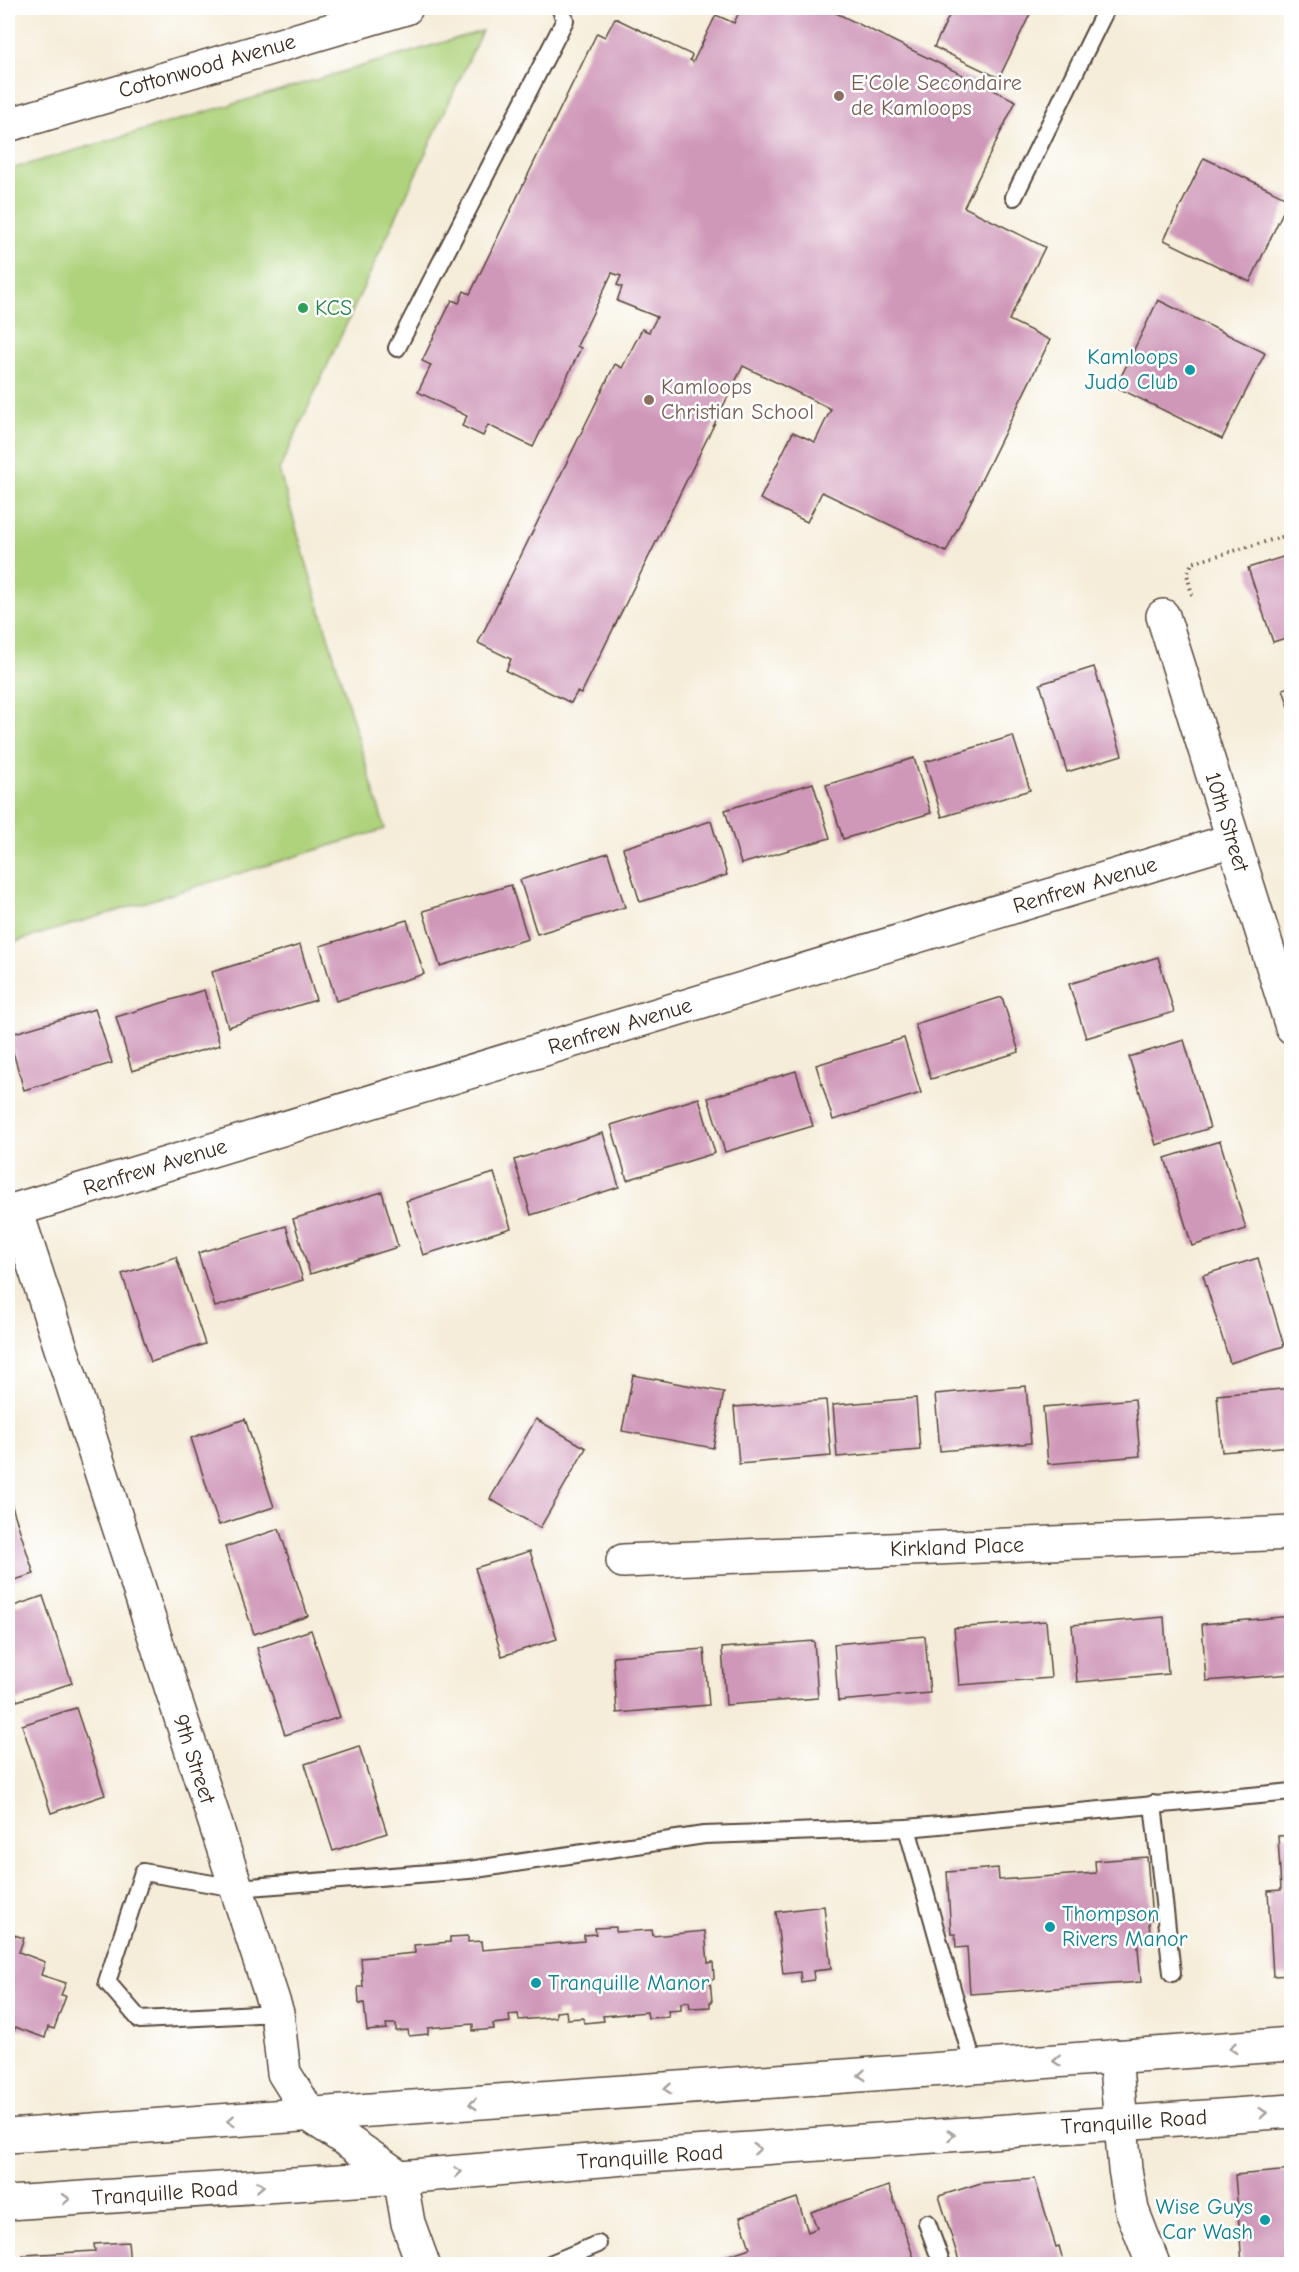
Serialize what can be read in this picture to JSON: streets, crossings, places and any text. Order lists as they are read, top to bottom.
{
  "streets": {
    "street": [
      "Cottonwood Avenue",
      "10th Street",
      "Renfrew Avenue",
      "Kirkland Place",
      "9th Street",
      "Tranquille Road"
    ]
  },
  "crossings": [
    ["10th Street", "Renfrew Avenue"],
    ["Renfrew Avenue", "9th Street"],
    ["9th Street", "Tranquille Road"]
  ],
  "places": [
    "E'Cole Secondaire de Kamloops",
    "KCS",
    "Kamloops Judo Club",
    "Kamloops Christian School",
    "Thompson Rivers Manor",
    "Tranquille Manor",
    "Wise Guys Car Wash"
  ]
}
